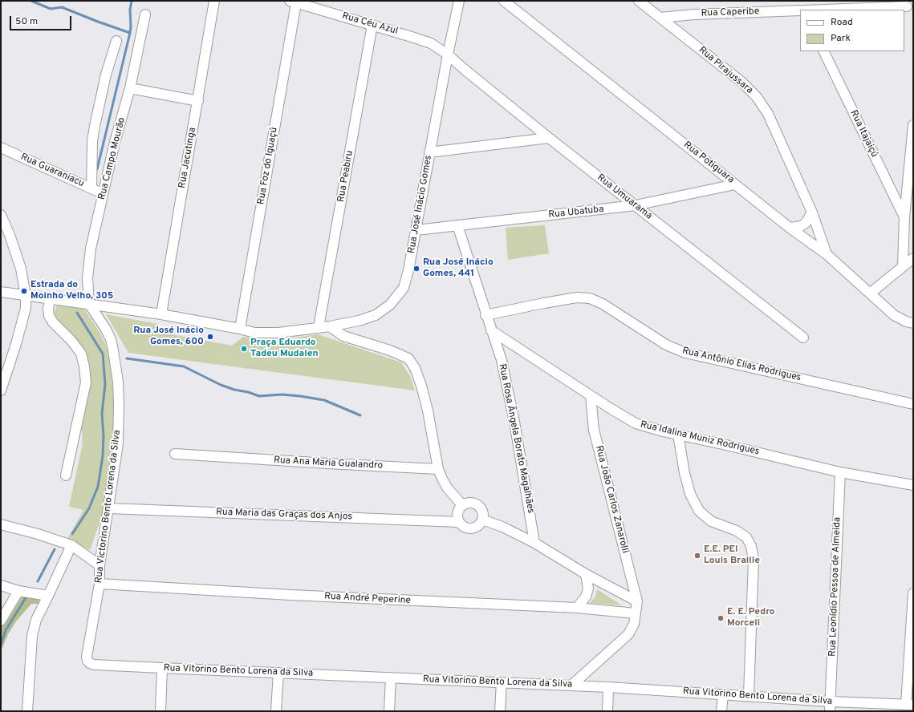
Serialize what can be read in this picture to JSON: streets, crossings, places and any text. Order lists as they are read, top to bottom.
{
  "streets": {
    "street": [
      "Rua Caperibe",
      "Rua Céu Azul",
      "Rua Pirajussara",
      "Rua Itajaiçú",
      "Rua Jacutinga",
      "Rua Campo Mourão",
      "Rua Potiguara",
      "Rua Foz do Iguaçú",
      "Rua Guaraniacu",
      "Rua Peabiru",
      "Rua Umuarama",
      "Rua José Inácio Gomes",
      "Rua Ubatuba",
      "Rua Antônio Elias Rodrigues",
      "Rua Rosa Ângela Borato Magalhães",
      "Rua Idalina Muniz Rodrigues",
      "Rua Ana Maria Gualandro",
      "Rua João Carlos Zanarolli",
      "Rua Victorino Bento Lorena da Silva",
      "Rua Maria das Graças dos Anjos",
      "Rua Leonídio Pessoa de Almeida",
      "Rua André Peperine",
      "Rua Vitorino Bento Lorena da Silva"
    ]
  },
  "crossings": [
    ["Rua Caperibe", "Rua Pirajussara"],
    ["Rua Céu Azul", "Rua Foz do Iguaçú"],
    ["Rua Céu Azul", "Rua Peabiru"],
    ["Rua Céu Azul", "Rua Umuarama"],
    ["Rua Céu Azul", "Rua José Inácio Gomes"],
    ["Rua Pirajussara", "Rua Potiguara"],
    ["Rua Jacutinga", "Rua José Inácio Gomes"],
    ["Rua Campo Mourão", "Rua Guaraniacu"],
    ["Rua Campo Mourão", "Rua José Inácio Gomes"],
    ["Rua Campo Mourão", "Rua Victorino Bento Lorena da Silva"],
    ["Rua Potiguara", "Rua Ubatuba"],
    ["Rua Foz do Iguaçú", "Rua José Inácio Gomes"],
    ["Rua Peabiru", "Rua José Inácio Gomes"],
    ["Rua Umuarama", "Rua José Inácio Gomes"],
    ["Rua Umuarama", "Rua Ubatuba"],
    ["Rua José Inácio Gomes", "Rua Ubatuba"],
    ["Rua José Inácio Gomes", "Rua Victorino Bento Lorena da Silva"],
    ["Rua Ubatuba", "Rua Rosa Ângela Borato Magalhães"],
    ["Rua Antônio Elias Rodrigues", "Rua Rosa Ângela Borato Magalhães"],
    ["Rua Rosa Ângela Borato Magalhães", "Rua Idalina Muniz Rodrigues"],
    ["Rua Idalina Muniz Rodrigues", "Rua João Carlos Zanarolli"],
    ["Rua Idalina Muniz Rodrigues", "Rua Leonídio Pessoa de Almeida"],
    ["Rua Victorino Bento Lorena da Silva", "Rua Maria das Graças dos Anjos"],
    ["Rua Victorino Bento Lorena da Silva", "Rua André Peperine"],
    ["Rua Victorino Bento Lorena da Silva", "Rua Vitorino Bento Lorena da Silva"],
    ["Rua Leonídio Pessoa de Almeida", "Rua Vitorino Bento Lorena da Silva"]
  ],
  "places": [
    "Rua José Inácio Gomes, 441",
    "Estrada do Moinho Velho, 305",
    "Rua José Inácio Gomes, 600",
    "Praça Eduardo Tadeu Mudalen",
    "E.E. PEI Louis Braille",
    "E. E. Pedro Morceli"
  ],
  "legend": ["Road", "Park"],
  "scale_bar": "50 m"
}
